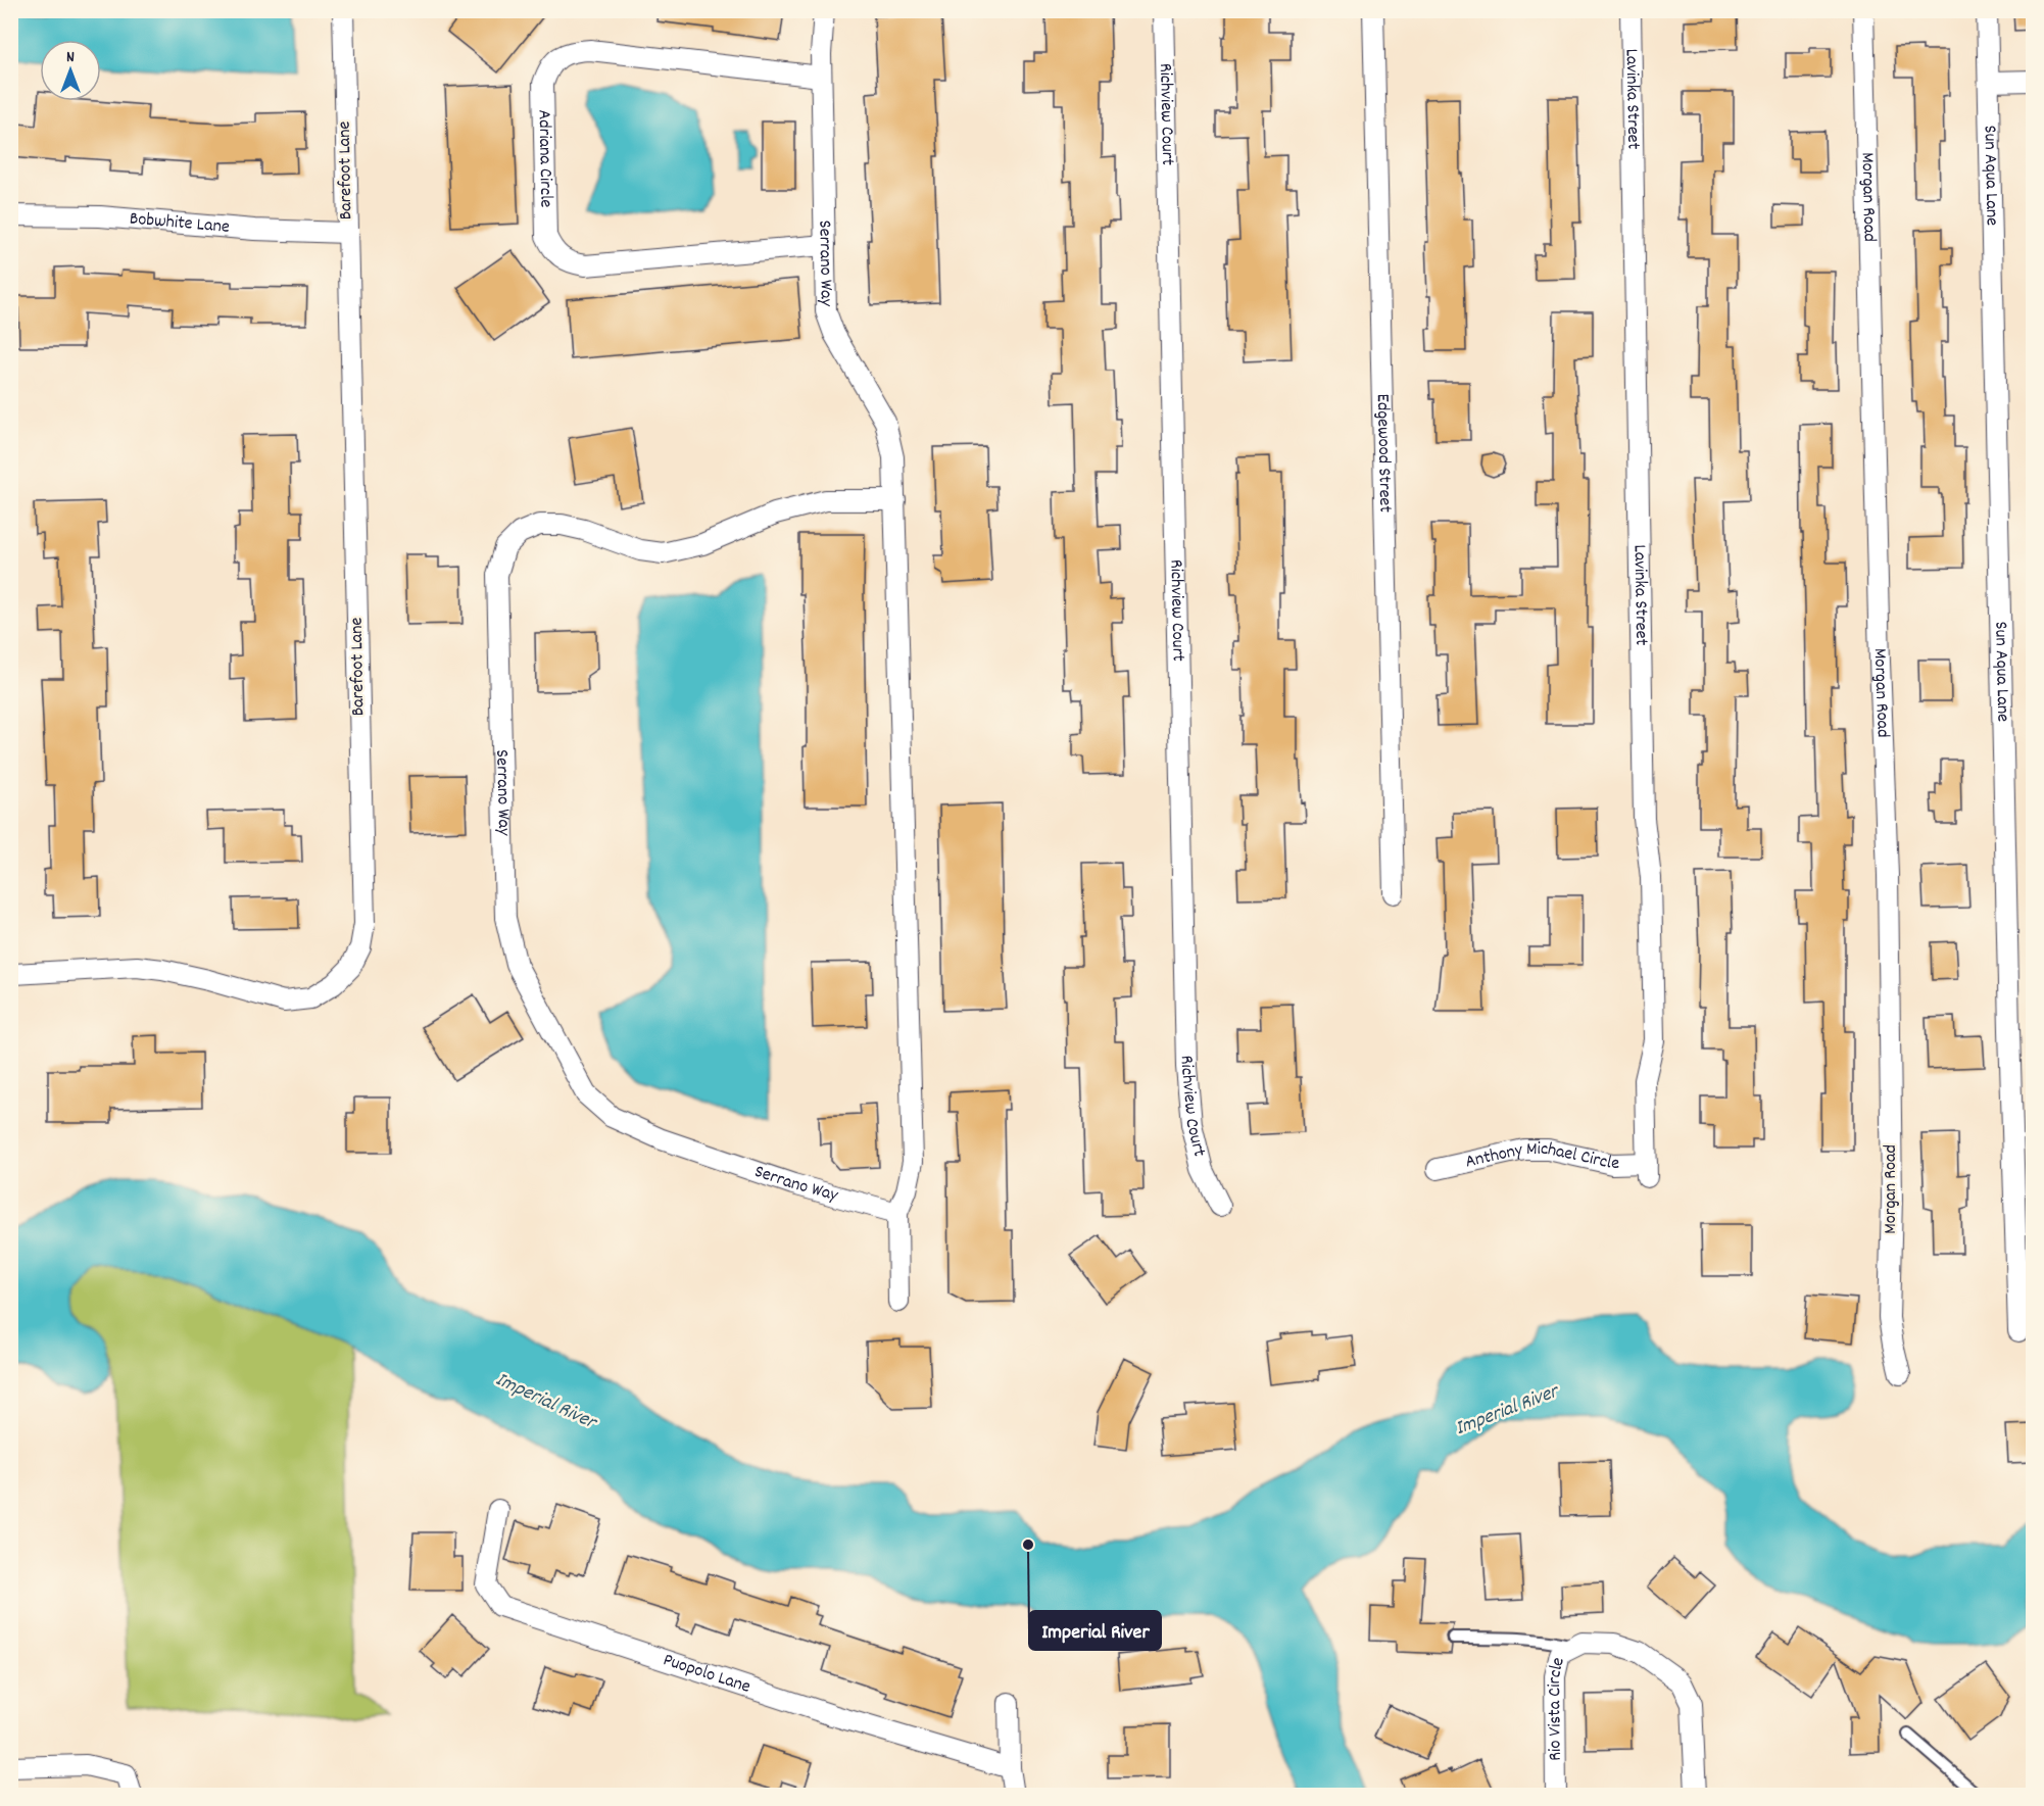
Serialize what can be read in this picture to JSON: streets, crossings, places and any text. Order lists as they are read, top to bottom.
{
  "streets": {
    "street": [
      "Lavinka Street",
      "Richview Court",
      "Adriana Circle",
      "Barefoot Lane",
      "Sun Aqua Lane",
      "Morgan Road",
      "Bobwhite Lane",
      "Serrano Way",
      "Edgewood Street",
      "Anthony Michael Circle",
      "Puopolo Lane",
      "Rio Vista Circle"
    ]
  },
  "crossings": [
    ["Lavinka Street", "Anthony Michael Circle"],
    ["Adriana Circle", "Serrano Way"],
    ["Barefoot Lane", "Bobwhite Lane"]
  ],
  "water": ["Imperial River"],
  "places": ["Imperial River"],
  "north": "top"
}
